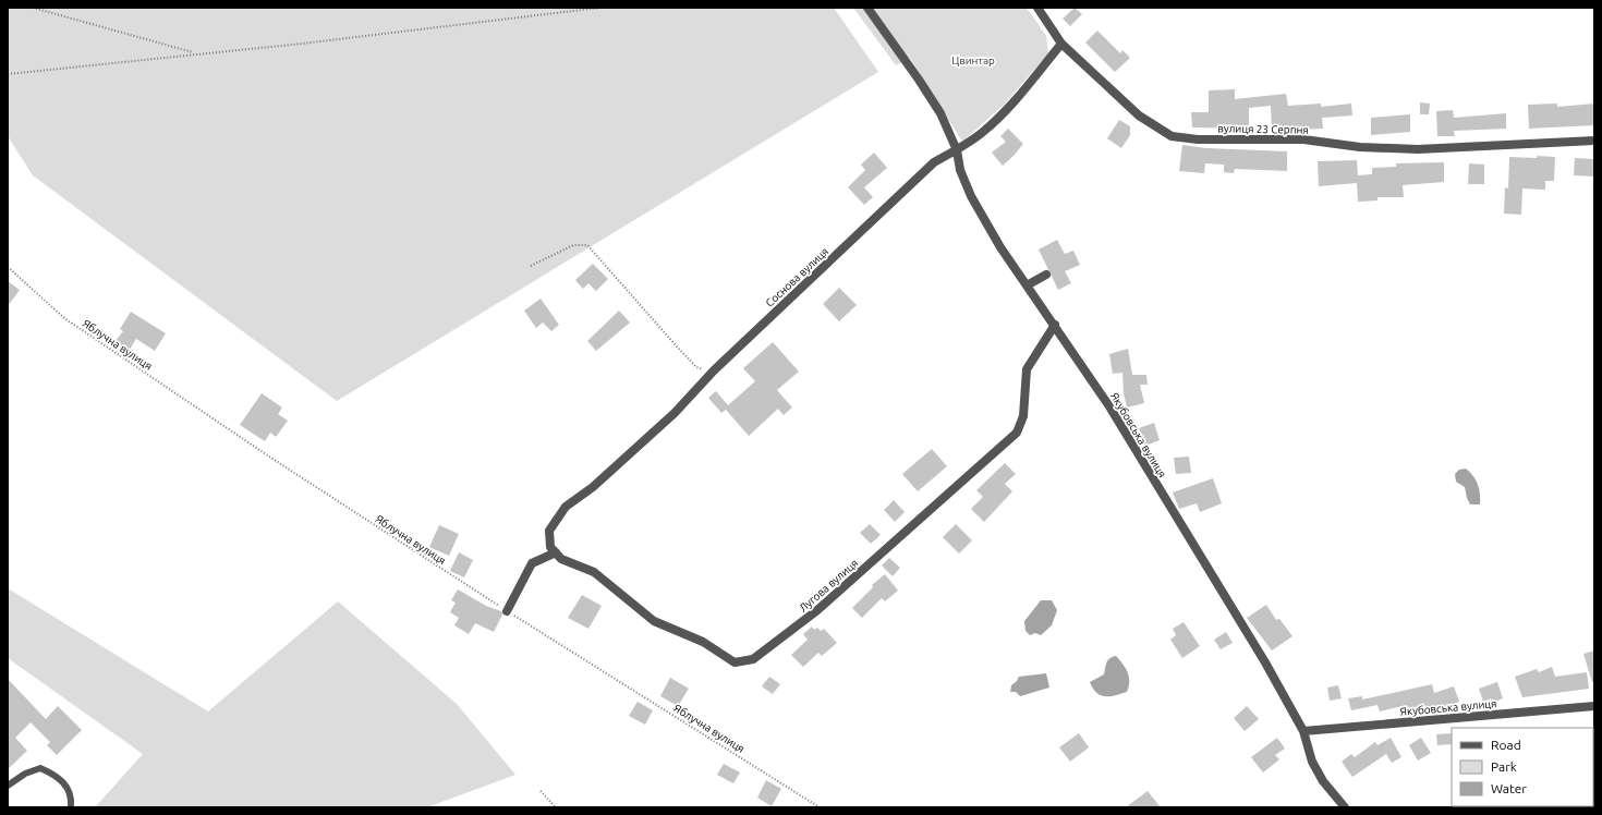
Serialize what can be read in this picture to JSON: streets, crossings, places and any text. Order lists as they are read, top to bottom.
{
  "streets": {
    "street": [
      "вулиця 23 Серпня",
      "Соснова вулиця",
      "Якубовська вулиця",
      "Лугова вулиця"
    ],
    "path": ["Яблучна вулиця"]
  },
  "crossings": [
    ["вулиця 23 Серпня", "Соснова вулиця"],
    ["Соснова вулиця", "Якубовська вулиця"],
    ["Соснова вулиця", "Лугова вулиця"],
    ["Якубовська вулиця", "Лугова вулиця"]
  ],
  "parks": ["Цвинтар"],
  "legend": ["Road", "Park", "Water"]
}
